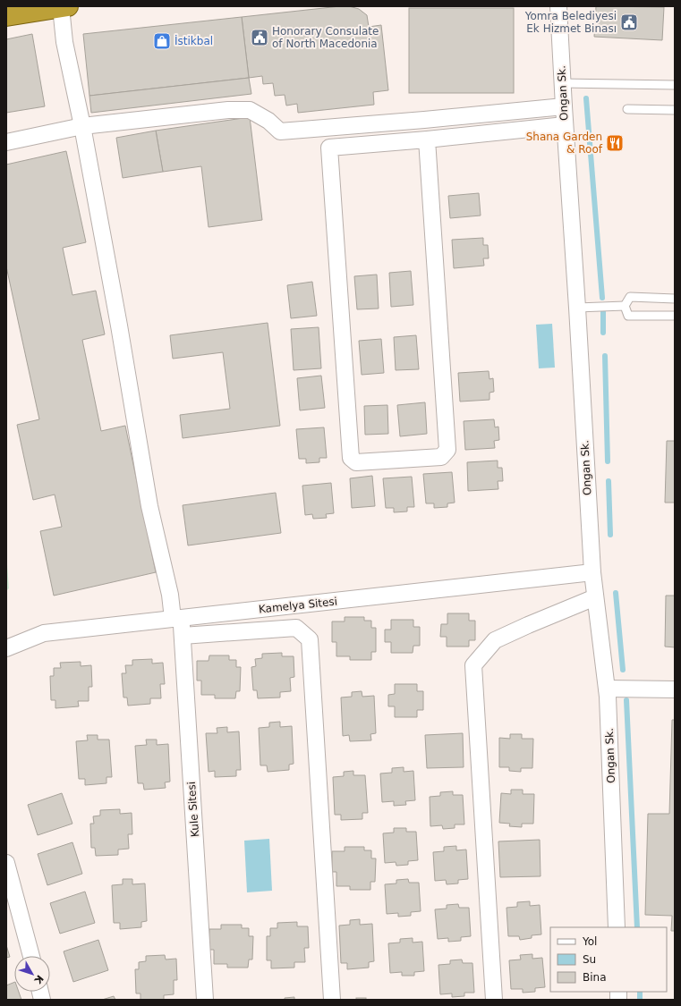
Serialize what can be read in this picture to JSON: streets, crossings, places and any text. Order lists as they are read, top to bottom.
{
  "streets": {
    "street": ["Ongan Sk.", "Kamelya Sitesi", "Kule Sitesi"]
  },
  "crossings": [
    ["Ongan Sk.", "Kamelya Sitesi"],
    ["Kamelya Sitesi", "Kule Sitesi"]
  ],
  "places": {
    "public building": ["Yomra Belediyesi Ek Hizmet Binası", "Honorary Consulate of North Macedonia"],
    "shop": ["İstikbal"],
    "restaurant": ["Shana Garden & Roof"]
  },
  "legend": ["Yol", "Su", "Bina"],
  "north": "bottom right"
}
